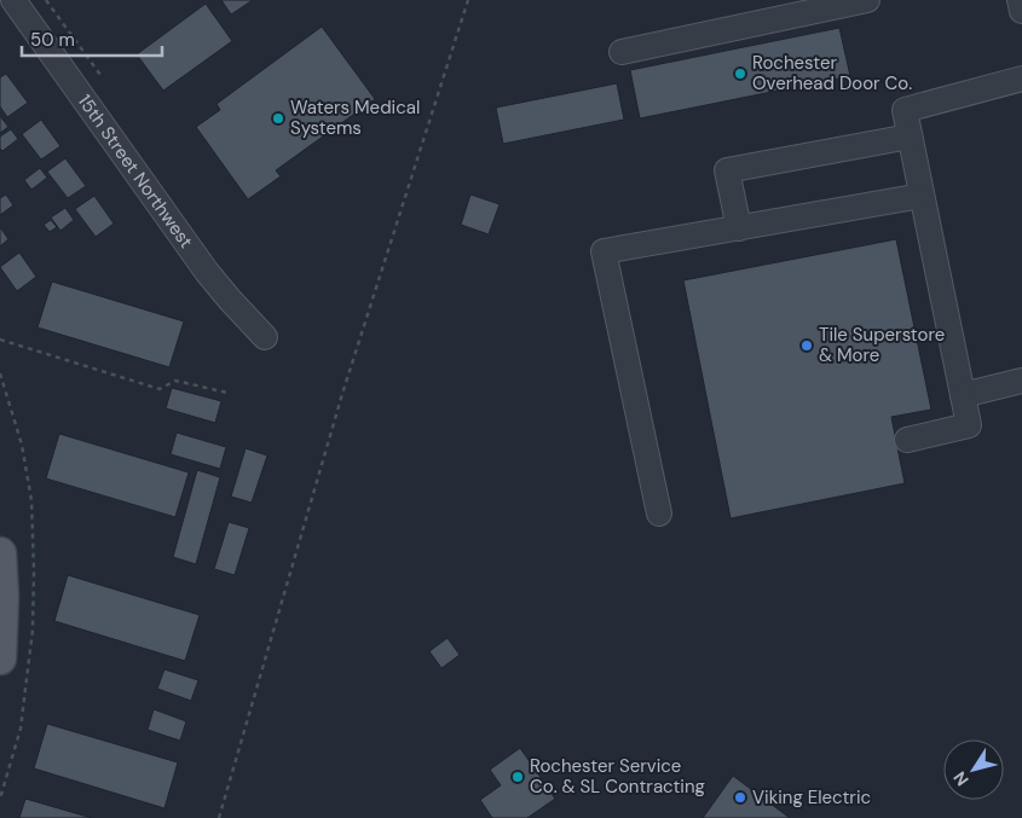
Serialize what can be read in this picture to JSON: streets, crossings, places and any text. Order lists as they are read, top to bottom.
{
  "streets": {
    "street": ["15th Street Northwest"]
  },
  "places": [
    "Rochester Overhead Door Co.",
    "Waters Medical Systems",
    "Tile Superstore & More",
    "Rochester Service Co. & SL Contracting",
    "Viking Electric"
  ],
  "scale_bar": "50 m",
  "north": "bottom left"
}
